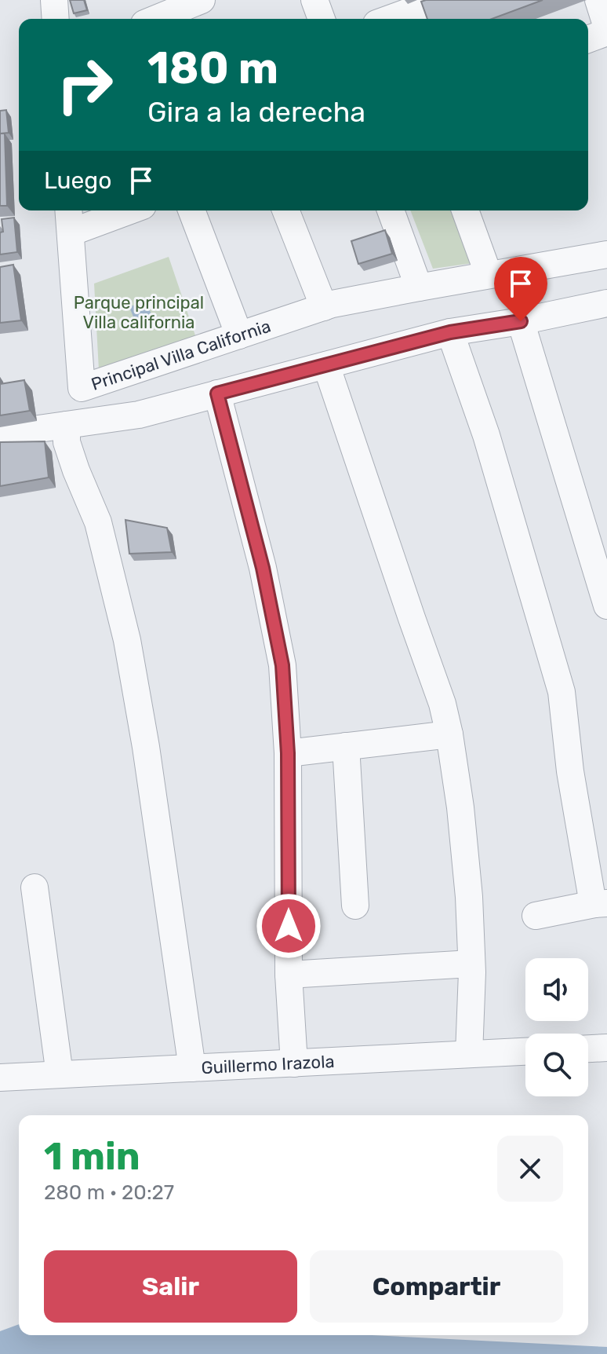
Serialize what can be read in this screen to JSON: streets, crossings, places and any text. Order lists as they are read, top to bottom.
{
  "streets": {
    "street": ["Principal Villa California", "Guillermo Irazola"]
  },
  "parks": ["Parque principal Villa california"],
  "page": {
    "turn": ["180 m", "Gira a la derecha"],
    "then": "Luego",
    "heading": ["1 min", "280 m · 20:27"],
    "buttons": ["Salir", "Compartir"]
  }
}
